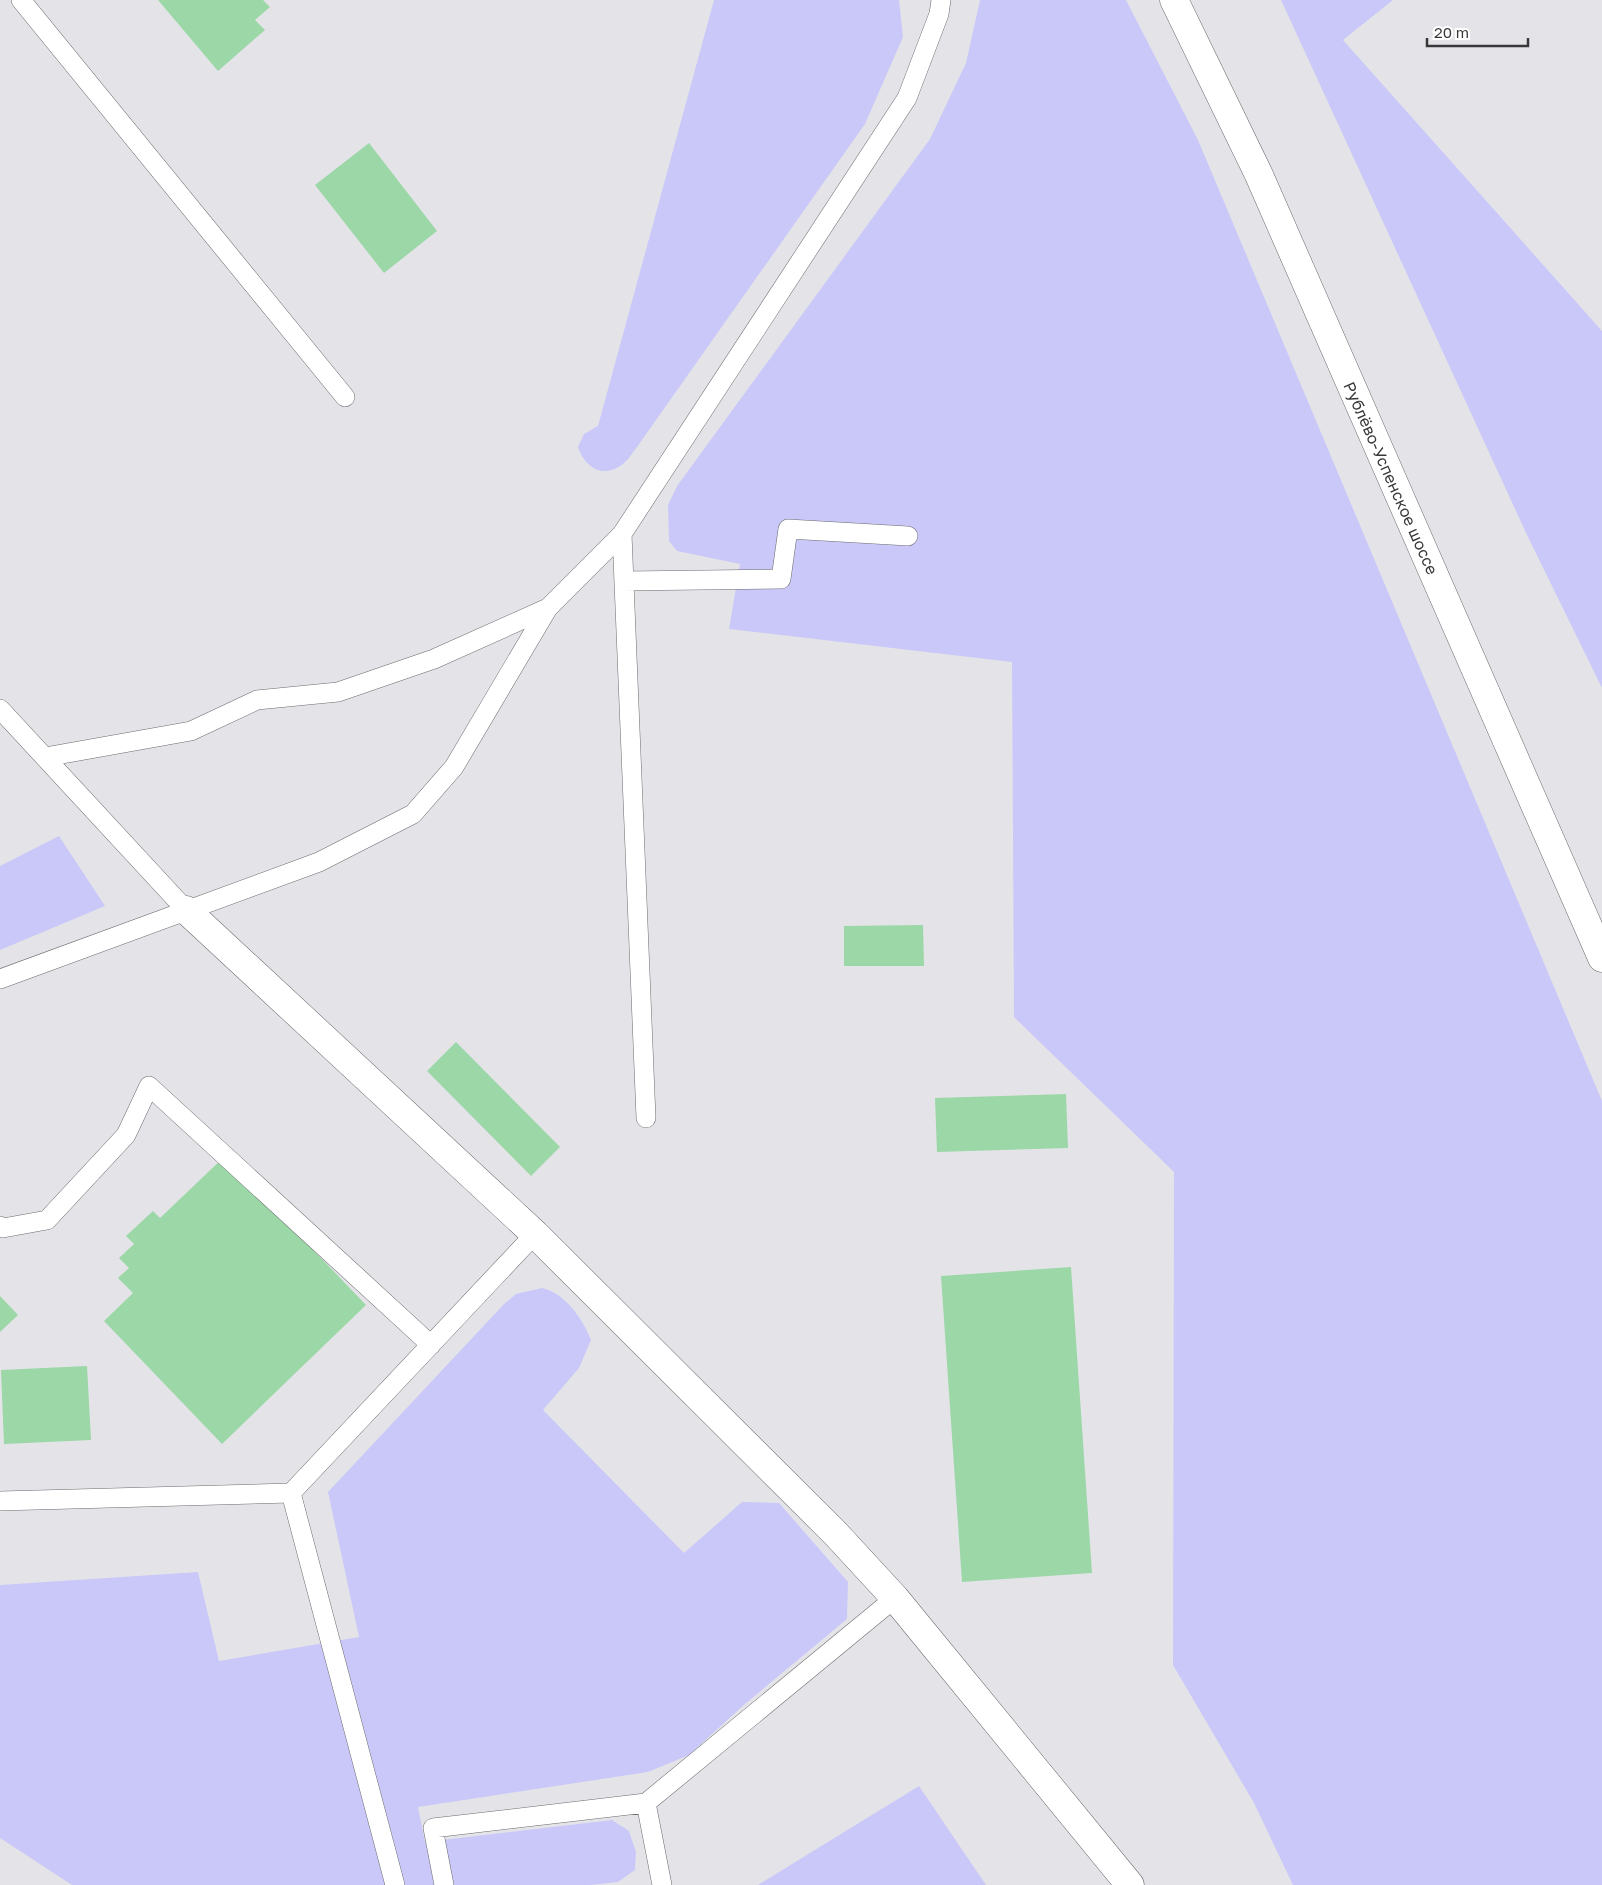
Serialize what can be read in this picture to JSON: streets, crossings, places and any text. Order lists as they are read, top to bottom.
{
  "streets": {
    "street": ["Рублёво-Успенское шоссе"]
  },
  "scale_bar": "20 m"
}
